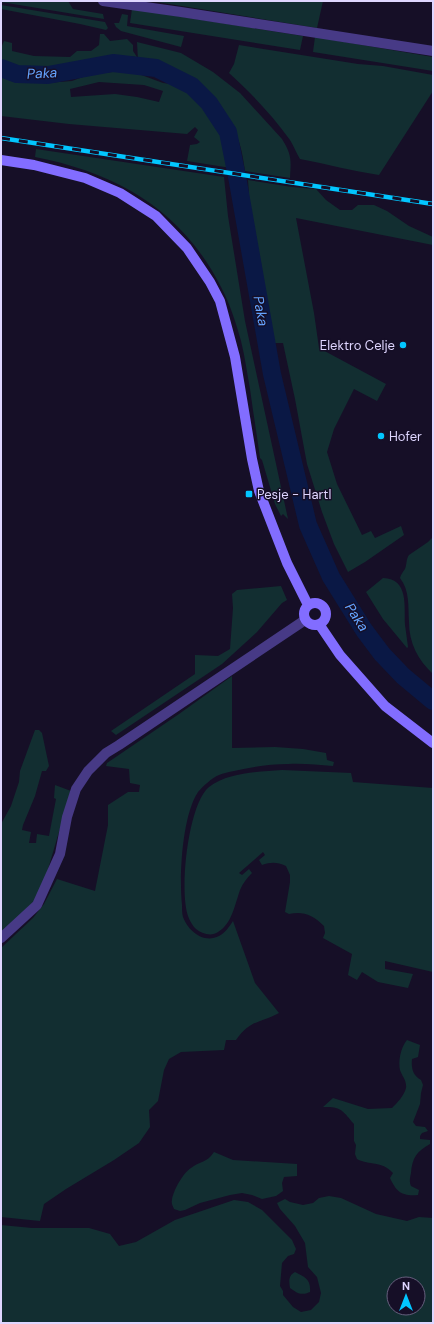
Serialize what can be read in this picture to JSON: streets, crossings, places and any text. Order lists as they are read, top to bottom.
{
  "water": ["Paka"],
  "places": {
    "other": ["Elektro Celje", "Hofer"],
    "transit": ["Pesje - Hartl"]
  },
  "north": "top"
}
